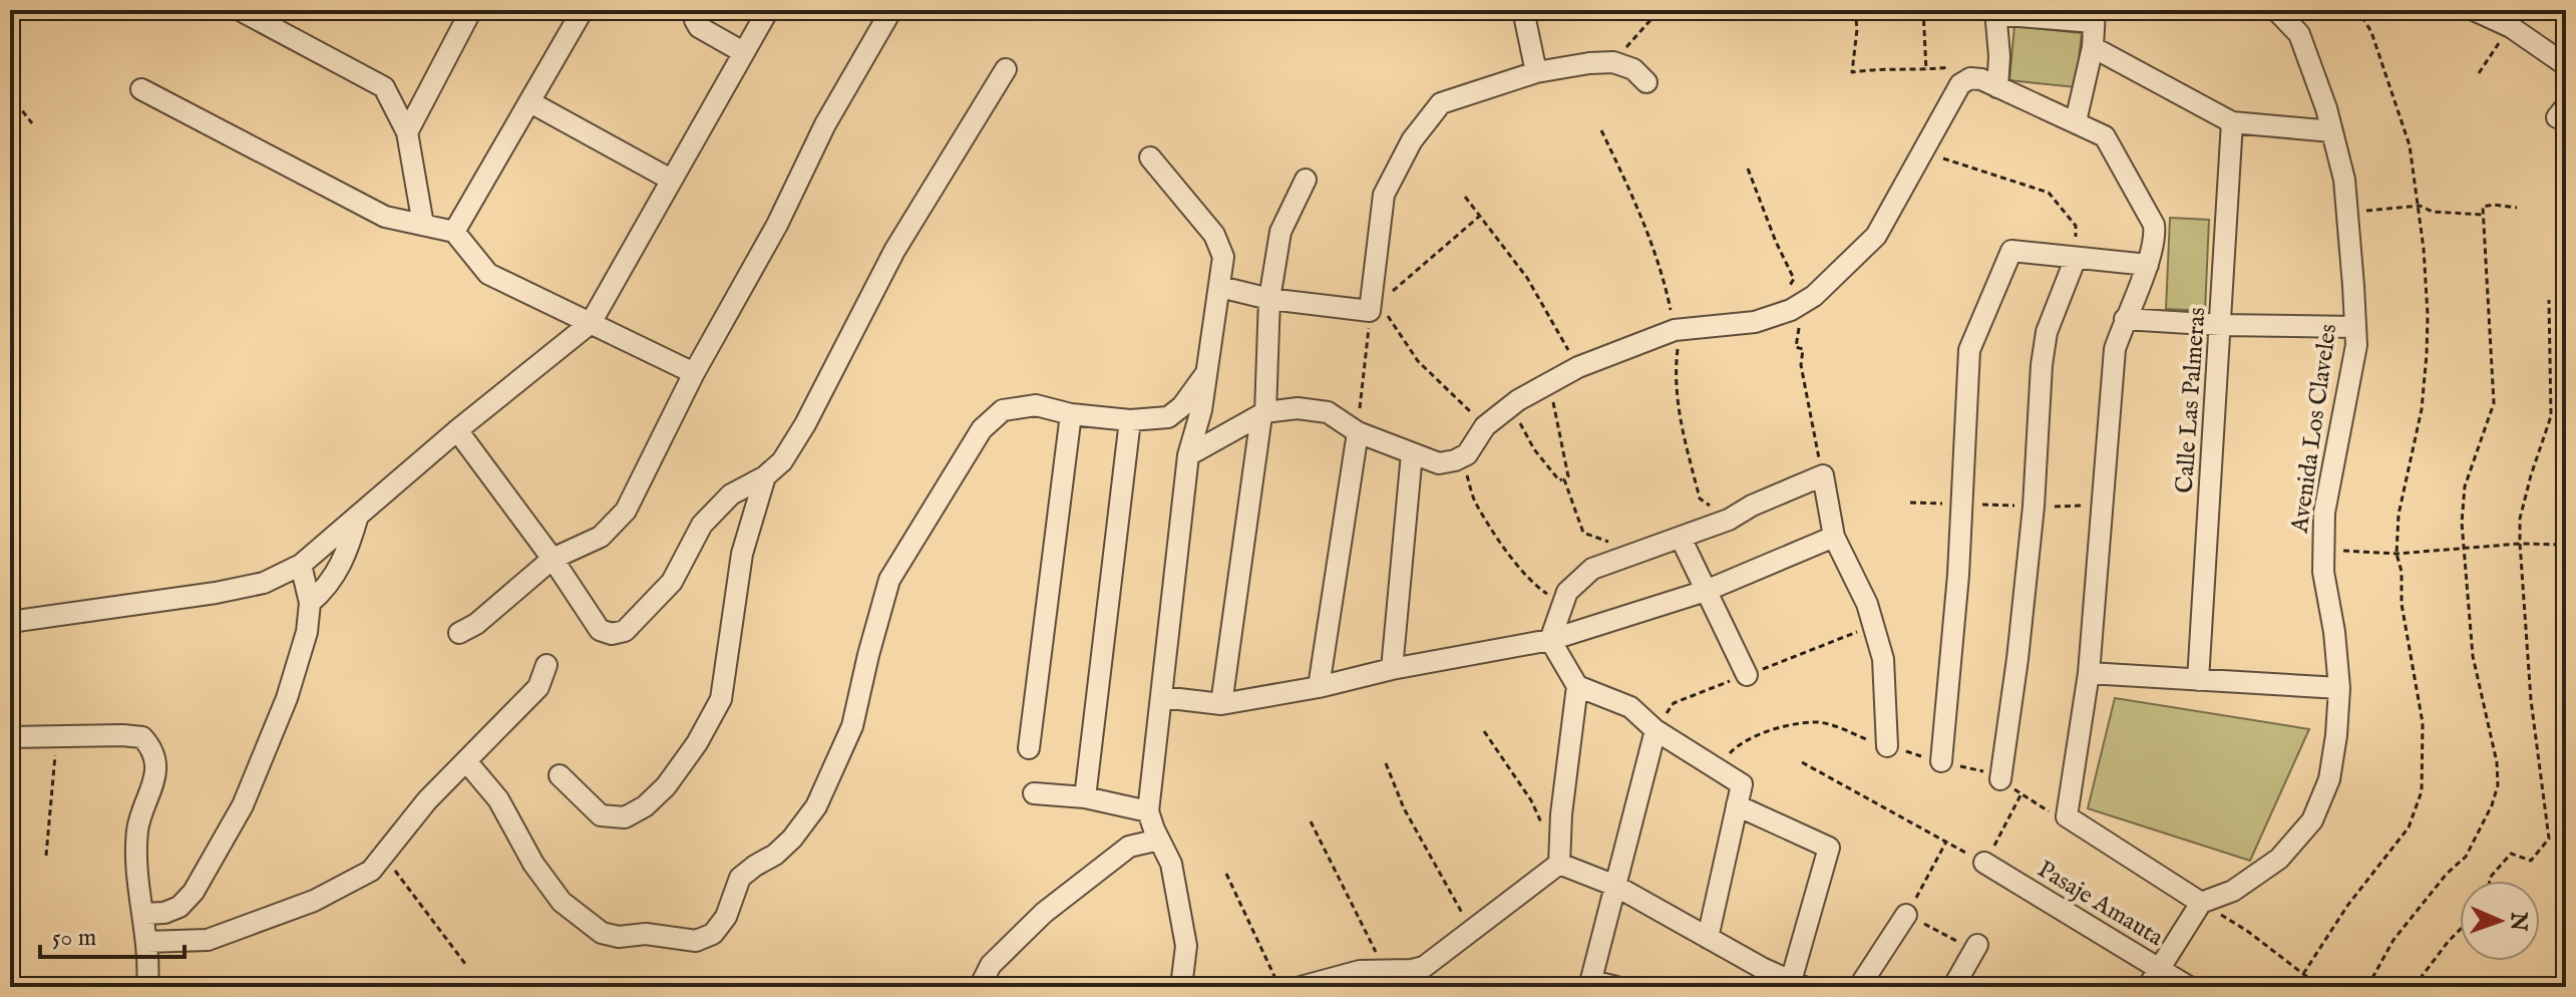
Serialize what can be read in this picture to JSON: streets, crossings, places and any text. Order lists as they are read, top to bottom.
{
  "streets": {
    "street": ["Calle Las Palmeras", "Avenida Los Claveles", "Pasaje Amauta"]
  },
  "scale_bar": "50 m",
  "north": "right"
}
